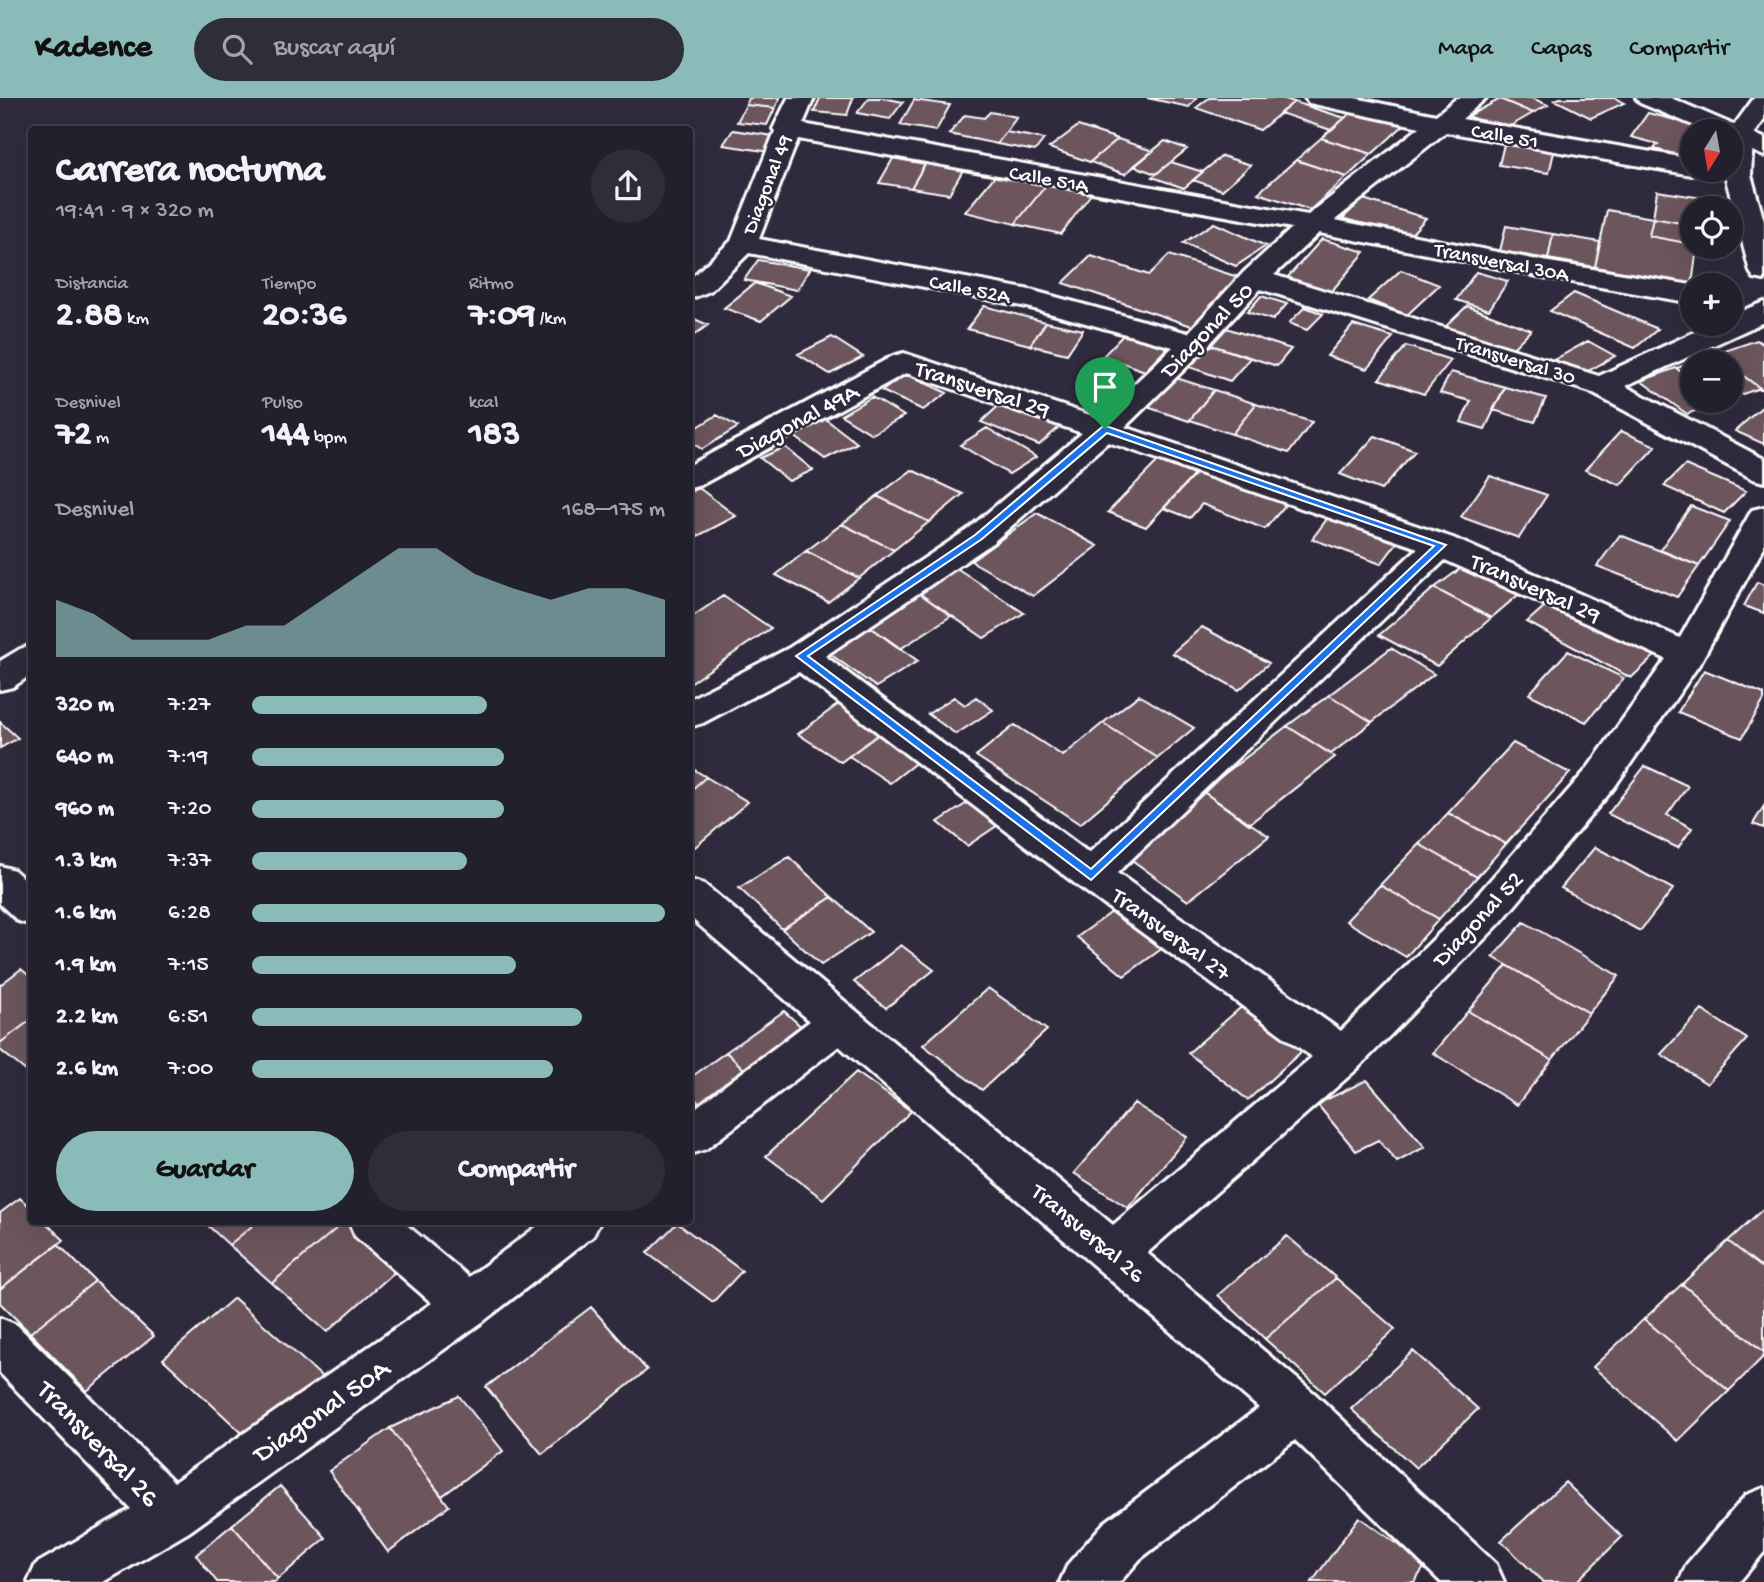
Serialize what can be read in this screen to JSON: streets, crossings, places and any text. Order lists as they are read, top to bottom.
{
  "streets": {
    "street": [
      "Calle 51",
      "Calle 51A",
      "Diagonal 49",
      "Transversal 30A",
      "Calle 52A",
      "Diagonal 50",
      "Transversal 30",
      "Transversal 29",
      "Diagonal 49A",
      "Diagonal 52",
      "Transversal 27",
      "Transversal 26",
      "Diagonal 50A"
    ]
  },
  "crossings": [
    ["Calle 51", "Diagonal 50"],
    ["Calle 51A", "Diagonal 49"],
    ["Calle 51A", "Transversal 30A"],
    ["Calle 51A", "Diagonal 50"],
    ["Diagonal 49", "Calle 52A"],
    ["Transversal 30A", "Diagonal 50"],
    ["Calle 52A", "Diagonal 50"],
    ["Diagonal 50", "Transversal 30"],
    ["Diagonal 50", "Transversal 29"],
    ["Diagonal 50", "Transversal 27"],
    ["Transversal 29", "Diagonal 49A"],
    ["Transversal 29", "Diagonal 52"],
    ["Diagonal 52", "Transversal 27"],
    ["Diagonal 52", "Transversal 26"],
    ["Transversal 26", "Diagonal 50A"]
  ],
  "north": "bottom",
  "page": {
    "header": "Kadence",
    "search": "Buscar aquí",
    "nav": ["Mapa", "Capas", "Compartir"],
    "map_buttons": ["+", "−"],
    "heading": ["Carrera nocturna", "19:41 · 9 × 320 m"],
    "stats": [
      ["Distancia", "2.88 km"],
      ["Tiempo", "20:36"],
      ["Ritmo", "7:09 /km"],
      ["Desnivel", "72 m"],
      ["Pulso", "144 bpm"],
      ["kcal", "183"]
    ],
    "chart": ["Desnivel", "168–175 m"],
    "list": [
      {
        "name": "320 m",
        "note": "7:27"
      },
      {
        "name": "640 m",
        "note": "7:19"
      },
      {
        "name": "960 m",
        "note": "7:20"
      },
      {
        "name": "1.3 km",
        "note": "7:37"
      },
      {
        "name": "1.6 km",
        "note": "6:28"
      },
      {
        "name": "1.9 km",
        "note": "7:15"
      },
      {
        "name": "2.2 km",
        "note": "6:51"
      },
      {
        "name": "2.6 km",
        "note": "7:00"
      }
    ],
    "buttons": ["Guardar", "Compartir"]
  }
}
